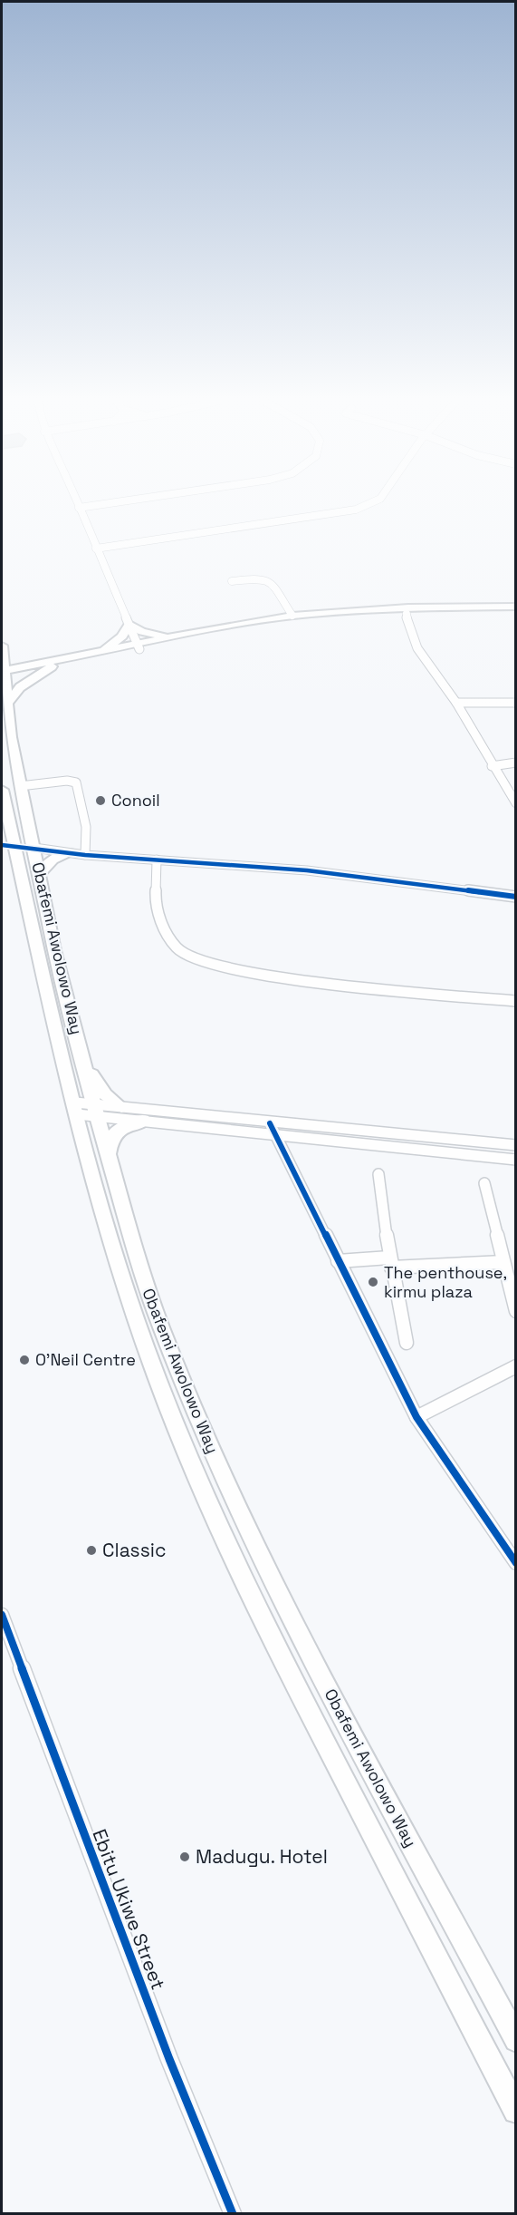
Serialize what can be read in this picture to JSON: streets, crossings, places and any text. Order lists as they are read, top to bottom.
{
  "streets": {
    "main road": ["Obafemi Awolowo Way"],
    "street": ["Ebitu Ukiwe Street"]
  },
  "places": [
    "Conoil",
    "The penthouse, kirmu plaza",
    "O'Neil Centre",
    "Classic",
    "Madugu. Hotel"
  ]
}
